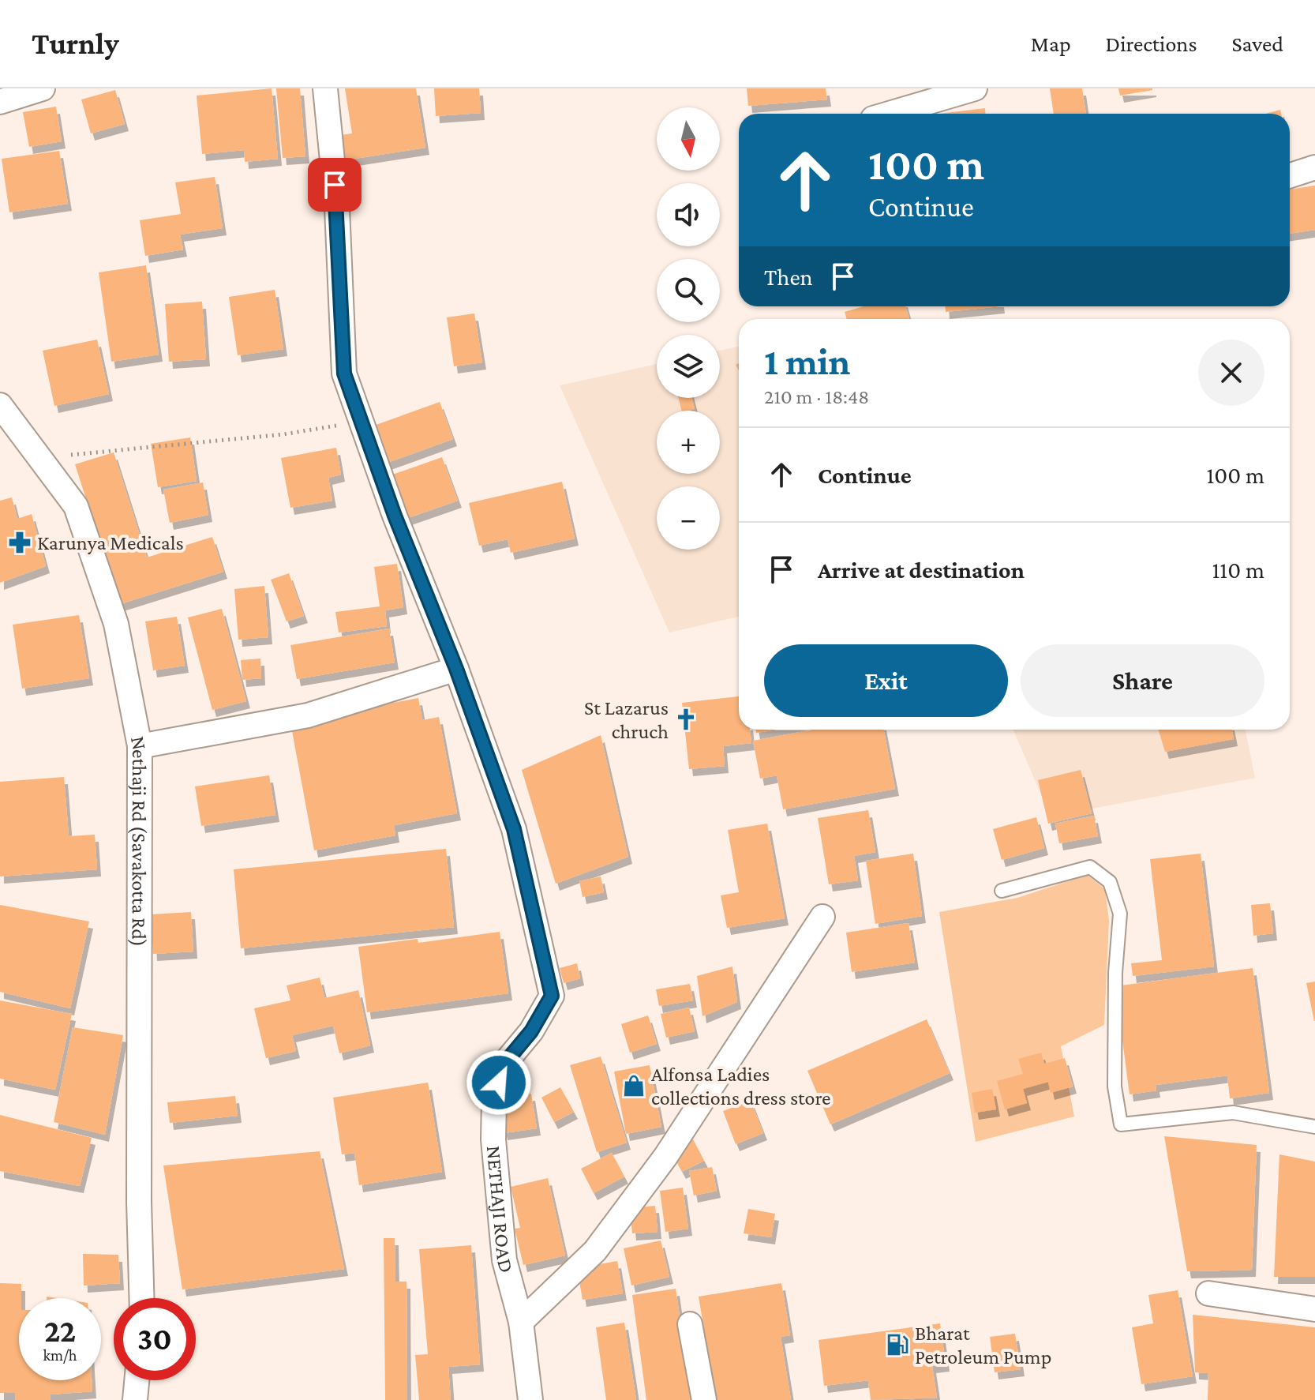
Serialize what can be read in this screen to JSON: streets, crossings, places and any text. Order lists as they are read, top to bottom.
{
  "streets": {
    "street": ["Nethaji Rd (Savakotta Rd)", "NETHAJI ROAD"]
  },
  "places": {
    "pharmacy": ["Karunya Medicals"],
    "church": ["St Lazarus chruch"],
    "shop": ["Alfonsa Ladies collections dress store"],
    "fuel station": ["Bharat Petroleum Pump"]
  },
  "north": "bottom",
  "page": {
    "header": "Turnly",
    "nav": ["Map", "Directions", "Saved"],
    "map_buttons": ["+", "−"],
    "turn": ["100 m", "Continue"],
    "then": "Then",
    "heading": ["1 min", "210 m · 18:48"],
    "list": [
      {
        "name": "Continue",
        "value": "100 m"
      },
      {
        "name": "Arrive at destination",
        "value": "110 m"
      }
    ],
    "buttons": ["Exit", "Share"],
    "speed": "22 km/h",
    "limit": "30"
  }
}
